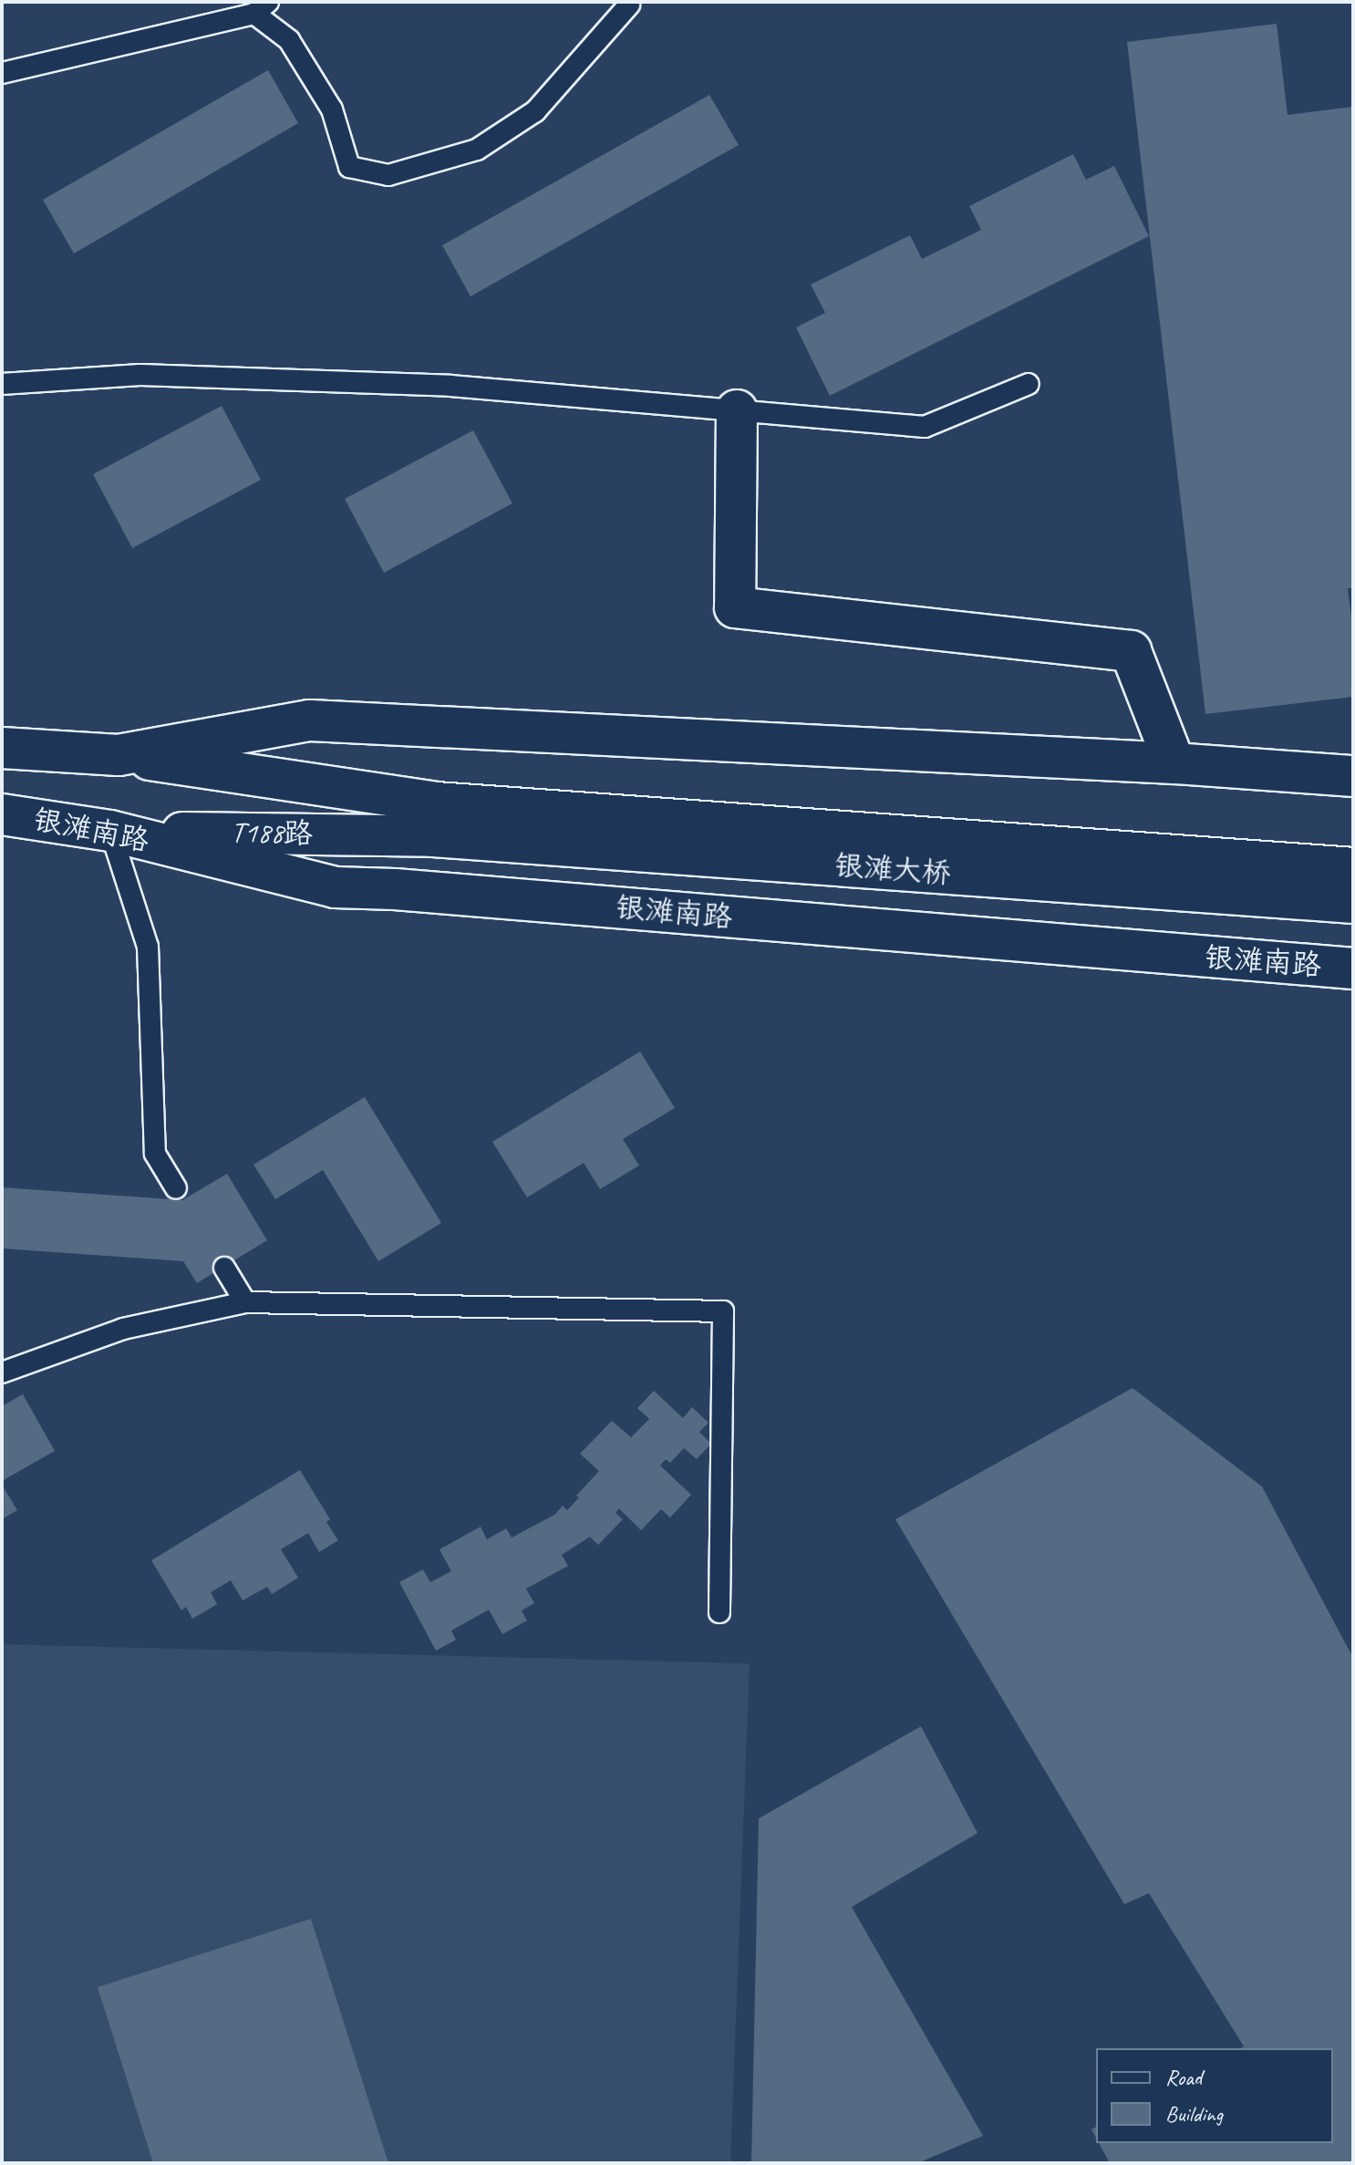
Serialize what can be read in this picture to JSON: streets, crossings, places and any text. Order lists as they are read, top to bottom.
{
  "streets": {
    "main road": ["银滩南路", "T188路", "银滩大桥"]
  },
  "crossings": [
    ["银滩南路", "T188路"],
    ["T188路", "银滩大桥"]
  ],
  "legend": ["Road", "Building"]
}
